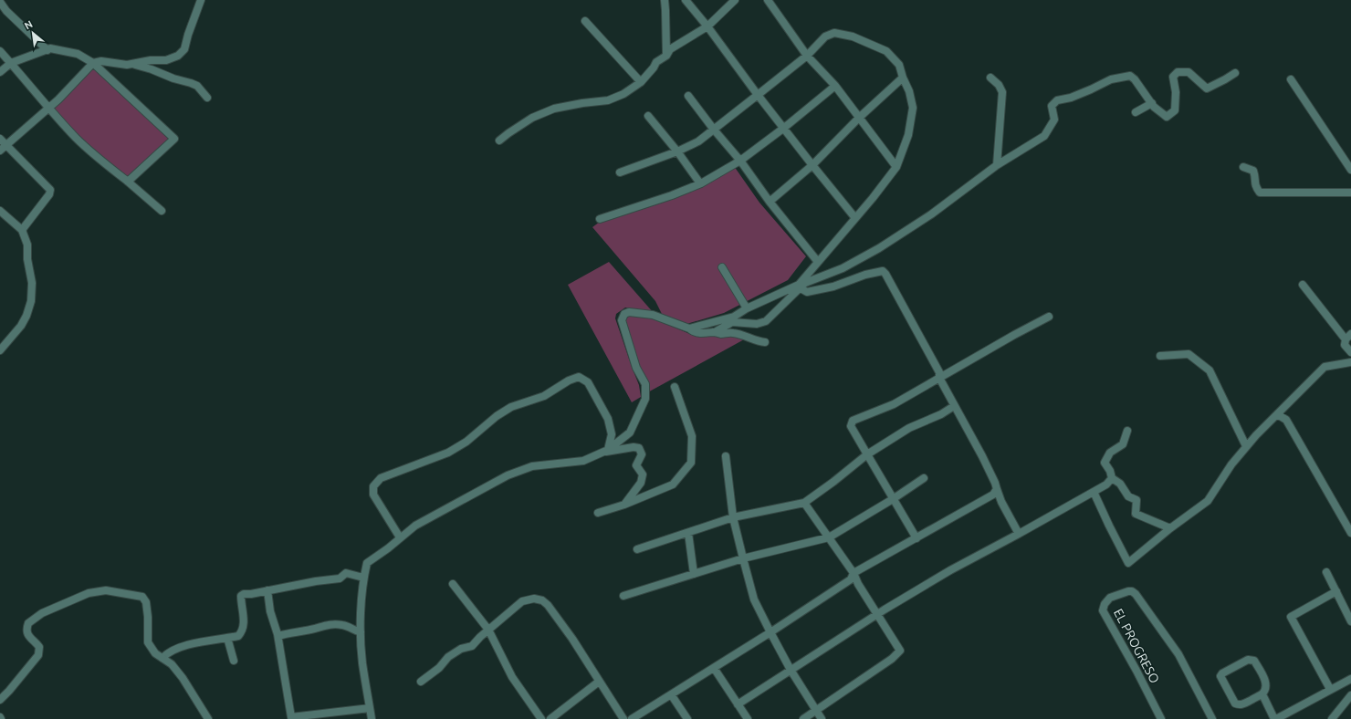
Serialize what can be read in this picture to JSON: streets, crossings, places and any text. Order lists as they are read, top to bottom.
{
  "streets": {
    "street": ["EL PROGRESO"]
  },
  "north": "top left"
}
